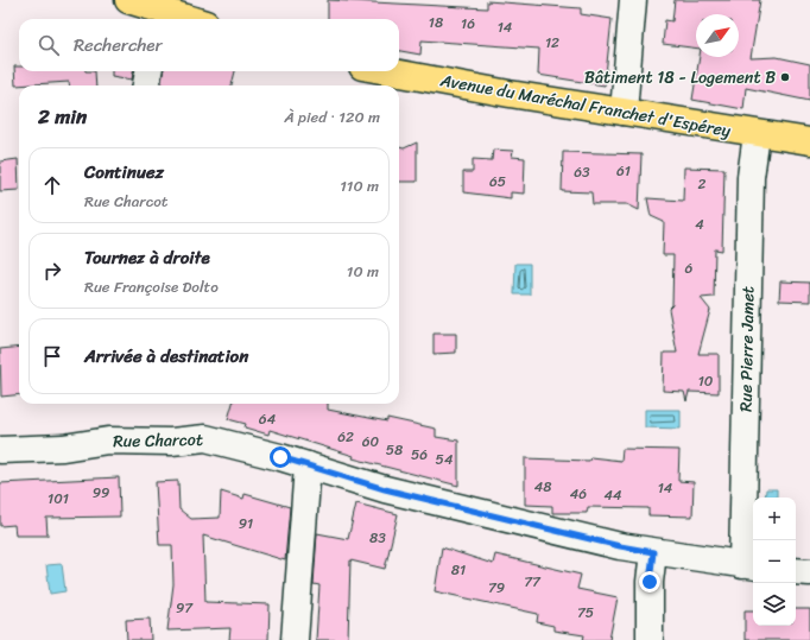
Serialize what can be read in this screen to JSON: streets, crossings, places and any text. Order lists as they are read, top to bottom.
{
  "streets": {
    "main road": ["Avenue du Maréchal Franchet d'Espérey"],
    "street": ["Rue Pierre Jamet", "Rue Charcot"]
  },
  "crossings": [
    ["Avenue du Maréchal Franchet d'Espérey", "Rue Pierre Jamet"],
    ["Rue Pierre Jamet", "Rue Charcot"]
  ],
  "places": ["Bâtiment 18 - Logement B"],
  "house_numbers": [
    "18",
    "16",
    "14",
    "12",
    "61",
    "63",
    "65",
    "2",
    "4",
    "6",
    "10",
    "64",
    "62",
    "60",
    "58",
    "56",
    "54",
    "48",
    "14",
    "99",
    "46",
    "44",
    "101",
    "91",
    "83",
    "81",
    "77",
    "79",
    "97",
    "75"
  ],
  "north": "top right",
  "page": {
    "search": "Rechercher",
    "heading": ["2 min", "À pied · 120 m"],
    "list": [
      ["Continuez", "Rue Charcot", "110 m"],
      ["Tournez à droite", "Rue Françoise Dolto", "10 m"],
      "Arrivée à destination"
    ],
    "map_buttons": ["+", "−"]
  }
}
